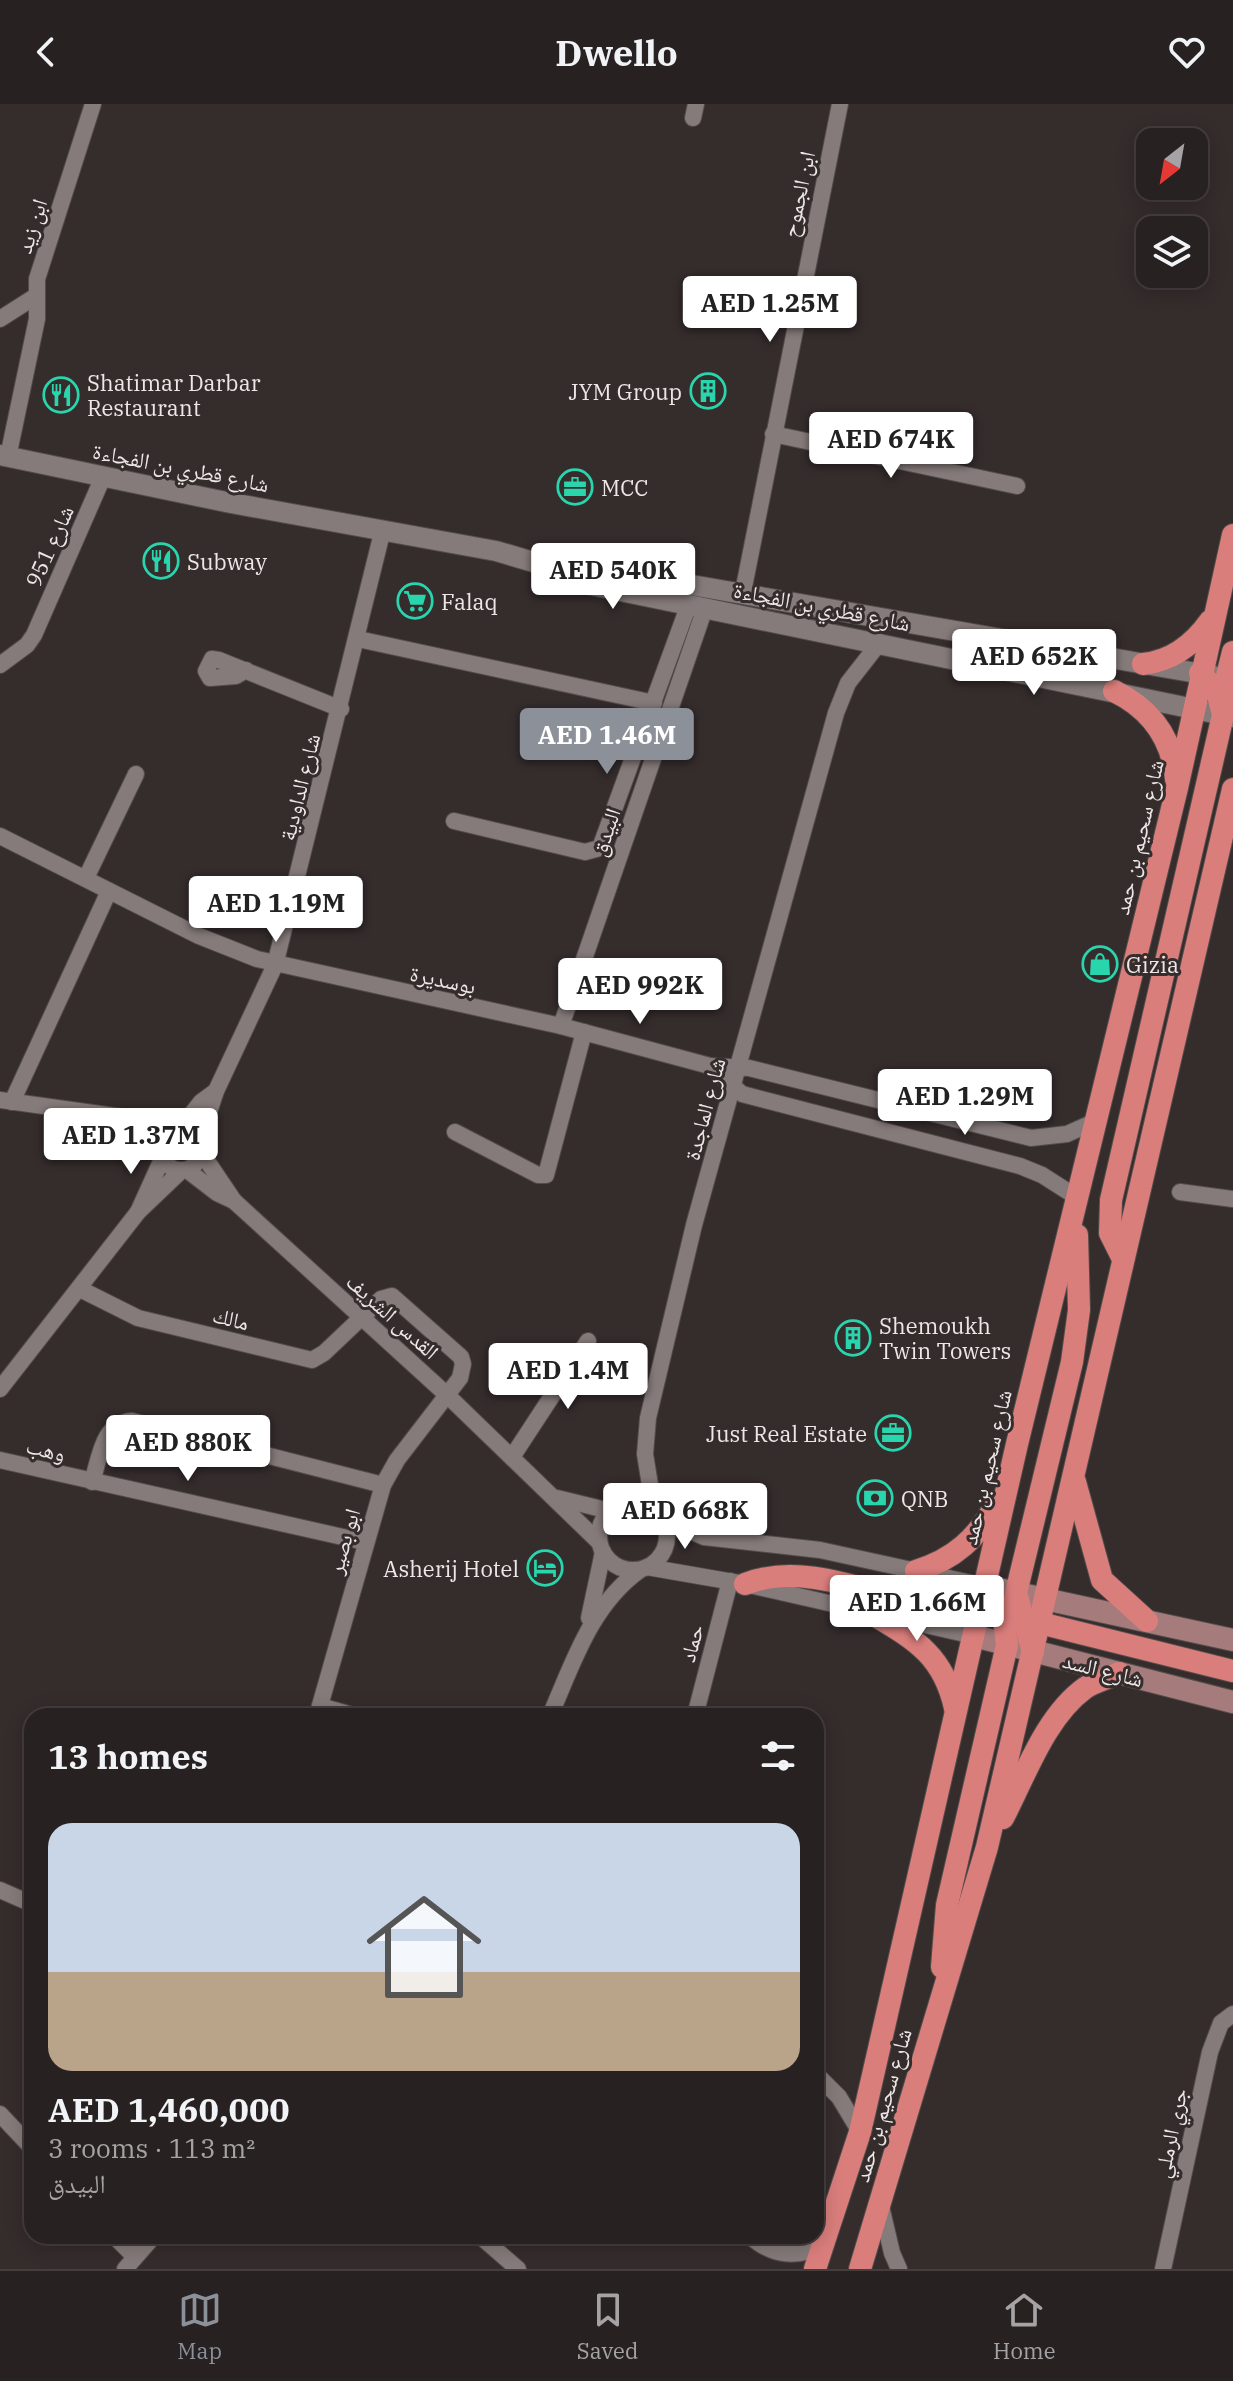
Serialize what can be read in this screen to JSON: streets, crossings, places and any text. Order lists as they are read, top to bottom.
{
  "streets": {
    "highway": ["شارع سحيم بن حمد"],
    "main road": ["شارع السد"],
    "street": [
      "ابن الجموح",
      "ابن زيد",
      "شارع قطري بن الفجاءة",
      "شارع 951",
      "شارع الداودية",
      "البيدق",
      "بوسديرة",
      "شارع الماجدة",
      "القدس الشريف",
      "مالك",
      "وهب",
      "ابو بصير",
      "حماد",
      "جري الرملي"
    ]
  },
  "crossings": [
    ["ابن الجموح", "شارع قطري بن الفجاءة"],
    ["ابن زيد", "شارع قطري بن الفجاءة"],
    ["شارع قطري بن الفجاءة", "شارع 951"],
    ["شارع قطري بن الفجاءة", "شارع الداودية"],
    ["شارع قطري بن الفجاءة", "البيدق"],
    ["شارع قطري بن الفجاءة", "شارع سحيم بن حمد"],
    ["شارع قطري بن الفجاءة", "شارع الماجدة"],
    ["شارع الداودية", "بوسديرة"],
    ["شارع الداودية", "القدس الشريف"],
    ["البيدق", "بوسديرة"],
    ["شارع سحيم بن حمد", "بوسديرة"],
    ["شارع سحيم بن حمد", "شارع السد"],
    ["بوسديرة", "شارع الماجدة"],
    ["شارع الماجدة", "القدس الشريف"],
    ["القدس الشريف", "مالك"],
    ["القدس الشريف", "ابو بصير"],
    ["مالك", "ابو بصير"],
    ["وهب", "ابو بصير"]
  ],
  "places": {
    "building": ["JYM Group", "Shemoukh Twin Towers"],
    "restaurant": ["Shatimar Darbar Restaurant", "Subway"],
    "office": ["MCC", "Just Real Estate"],
    "supermarket": ["Falaq"],
    "shop": ["Gizia"],
    "bank": ["QNB"],
    "hotel": ["Asherij Hotel"]
  },
  "north": "bottom left",
  "page": {
    "header": "Dwello",
    "price": [
      "AED 1.25M",
      "AED 674K",
      "AED 540K",
      "AED 652K",
      "AED 1.46M",
      "AED 1.19M",
      "AED 992K",
      "AED 1.29M",
      "AED 1.37M",
      "AED 1.4M",
      "AED 880K",
      "AED 668K",
      "AED 1.66M"
    ],
    "heading": "13 homes",
    "list": [
      {
        "name": "AED 1,460,000",
        "note": "3 rooms · 113 m² · البيدق"
      }
    ],
    "tabs": ["Map", "Saved", "Home"]
  }
}
